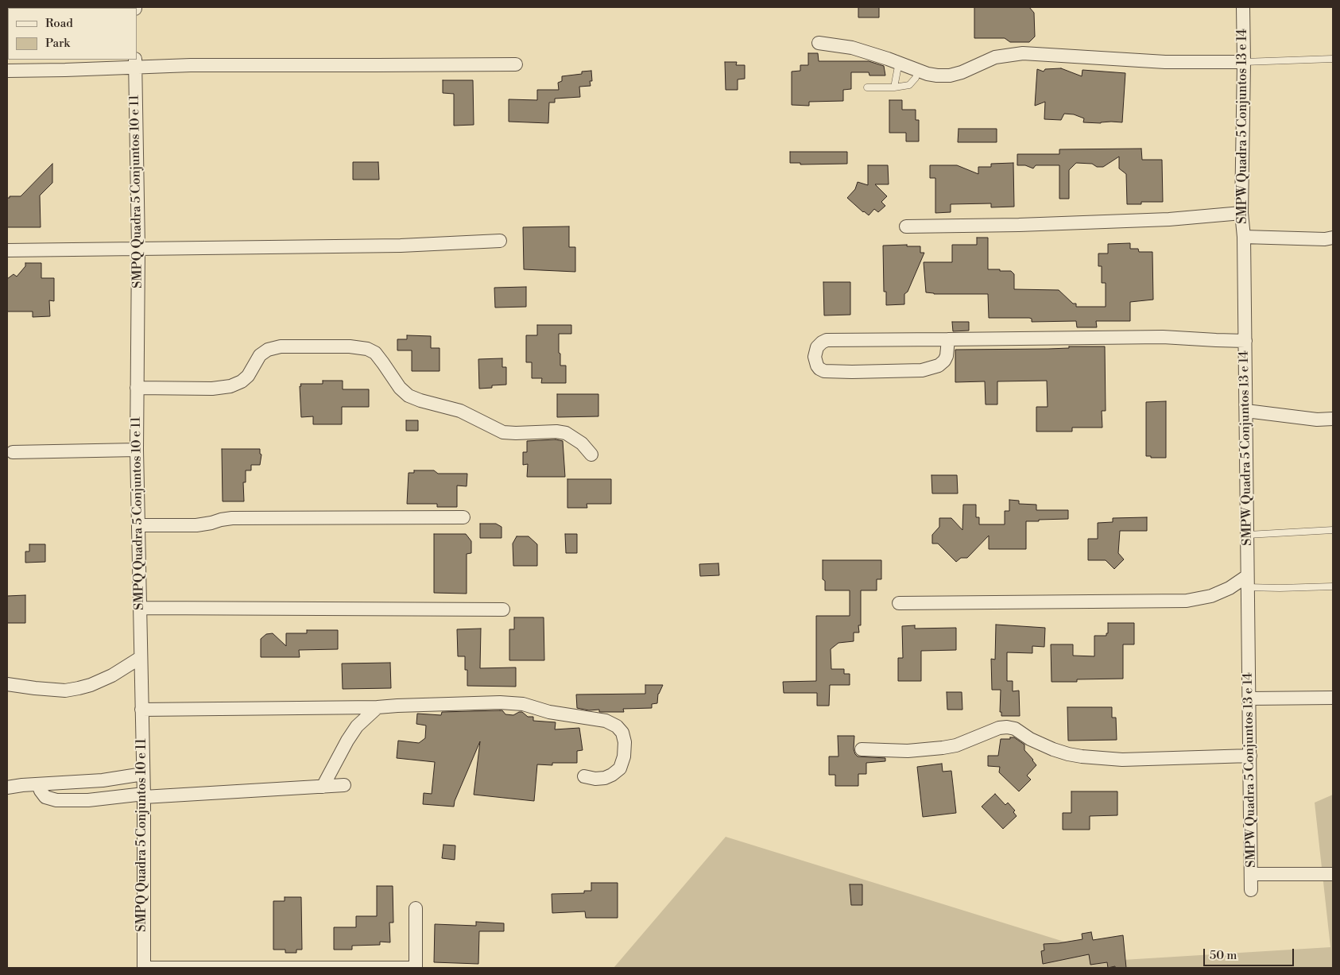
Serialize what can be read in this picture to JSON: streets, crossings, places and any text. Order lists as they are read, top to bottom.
{
  "streets": {
    "street": ["SMPW Quadra 5 Conjuntos 13 e 14", "SMPQ Quadra 5 Conjuntos 10 e 11"]
  },
  "legend": ["Road", "Park"],
  "scale_bar": "50 m"
}
